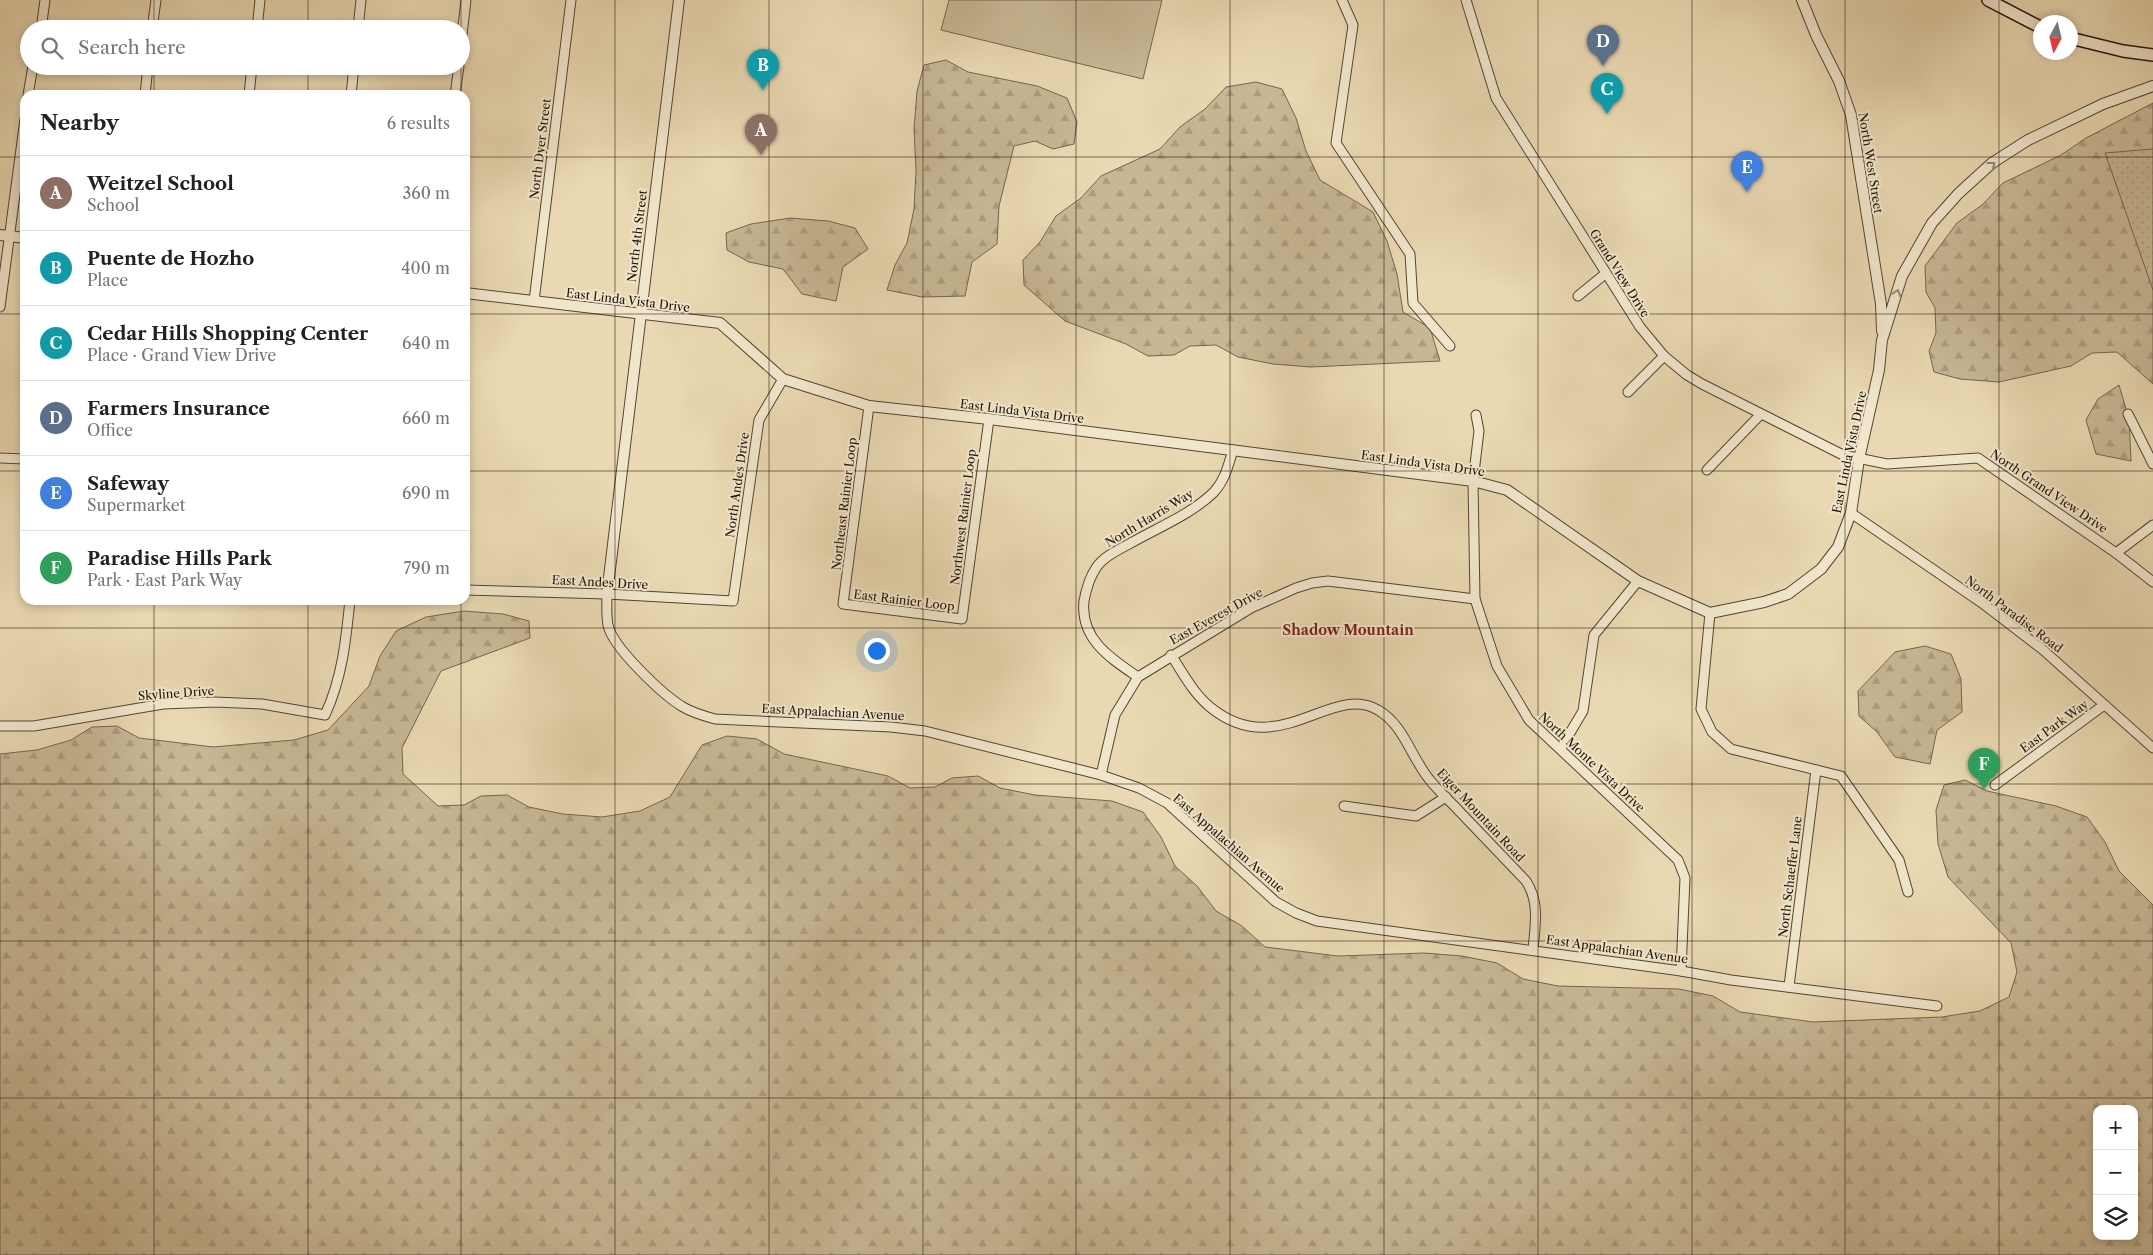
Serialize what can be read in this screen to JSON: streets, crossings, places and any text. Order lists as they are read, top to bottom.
{
  "streets": {
    "street": [
      "North Dyer Street",
      "North West Street",
      "North 4th Street",
      "Grand View Drive",
      "East Linda Vista Drive",
      "North Andes Drive",
      "North Grand View Drive",
      "Northeast Rainier Loop",
      "Northwest Rainier Loop",
      "North Harris Way",
      "East Andes Drive",
      "East Rainier Loop",
      "North Paradise Road",
      "East Everest Drive",
      "Skyline Drive",
      "East Appalachian Avenue",
      "East Park Way",
      "North Monte Vista Drive",
      "Eiger Mountain Road",
      "North Schaeffer Lane"
    ]
  },
  "crossings": [
    ["North Dyer Street", "East Linda Vista Drive"],
    ["North West Street", "East Linda Vista Drive"],
    ["North 4th Street", "East Linda Vista Drive"],
    ["North 4th Street", "East Andes Drive"],
    ["North 4th Street", "East Appalachian Avenue"],
    ["Grand View Drive", "East Linda Vista Drive"],
    ["Grand View Drive", "North Grand View Drive"],
    ["East Linda Vista Drive", "North Andes Drive"],
    ["East Linda Vista Drive", "North Grand View Drive"],
    ["East Linda Vista Drive", "Northeast Rainier Loop"],
    ["East Linda Vista Drive", "Northwest Rainier Loop"],
    ["East Linda Vista Drive", "North Harris Way"],
    ["East Linda Vista Drive", "North Paradise Road"],
    ["East Linda Vista Drive", "North Monte Vista Drive"],
    ["North Andes Drive", "East Andes Drive"],
    ["Northeast Rainier Loop", "East Rainier Loop"],
    ["Northwest Rainier Loop", "East Rainier Loop"],
    ["North Harris Way", "East Everest Drive"],
    ["East Andes Drive", "East Appalachian Avenue"],
    ["North Paradise Road", "East Park Way"],
    ["East Everest Drive", "East Appalachian Avenue"],
    ["East Everest Drive", "North Monte Vista Drive"],
    ["East Everest Drive", "Eiger Mountain Road"],
    ["East Appalachian Avenue", "North Monte Vista Drive"],
    ["East Appalachian Avenue", "Eiger Mountain Road"],
    ["East Appalachian Avenue", "North Schaeffer Lane"]
  ],
  "districts": ["Shadow Mountain"],
  "north": "bottom",
  "page": {
    "search": "Search here",
    "pins": [
      "D",
      "B",
      "C",
      "A",
      "E",
      "F"
    ],
    "heading": ["Nearby", "6 results"],
    "list": [
      {
        "mark": "A",
        "name": "Weitzel School",
        "note": "School",
        "value": "360 m"
      },
      {
        "mark": "B",
        "name": "Puente de Hozho",
        "note": "Place",
        "value": "400 m"
      },
      {
        "mark": "C",
        "name": "Cedar Hills Shopping Center",
        "note": "Place · Grand View Drive",
        "value": "640 m"
      },
      {
        "mark": "D",
        "name": "Farmers Insurance",
        "note": "Office",
        "value": "660 m"
      },
      {
        "mark": "E",
        "name": "Safeway",
        "note": "Supermarket",
        "value": "690 m"
      },
      {
        "mark": "F",
        "name": "Paradise Hills Park",
        "note": "Park · East Park Way",
        "value": "790 m"
      }
    ],
    "map_buttons": ["+", "−"]
  }
}
